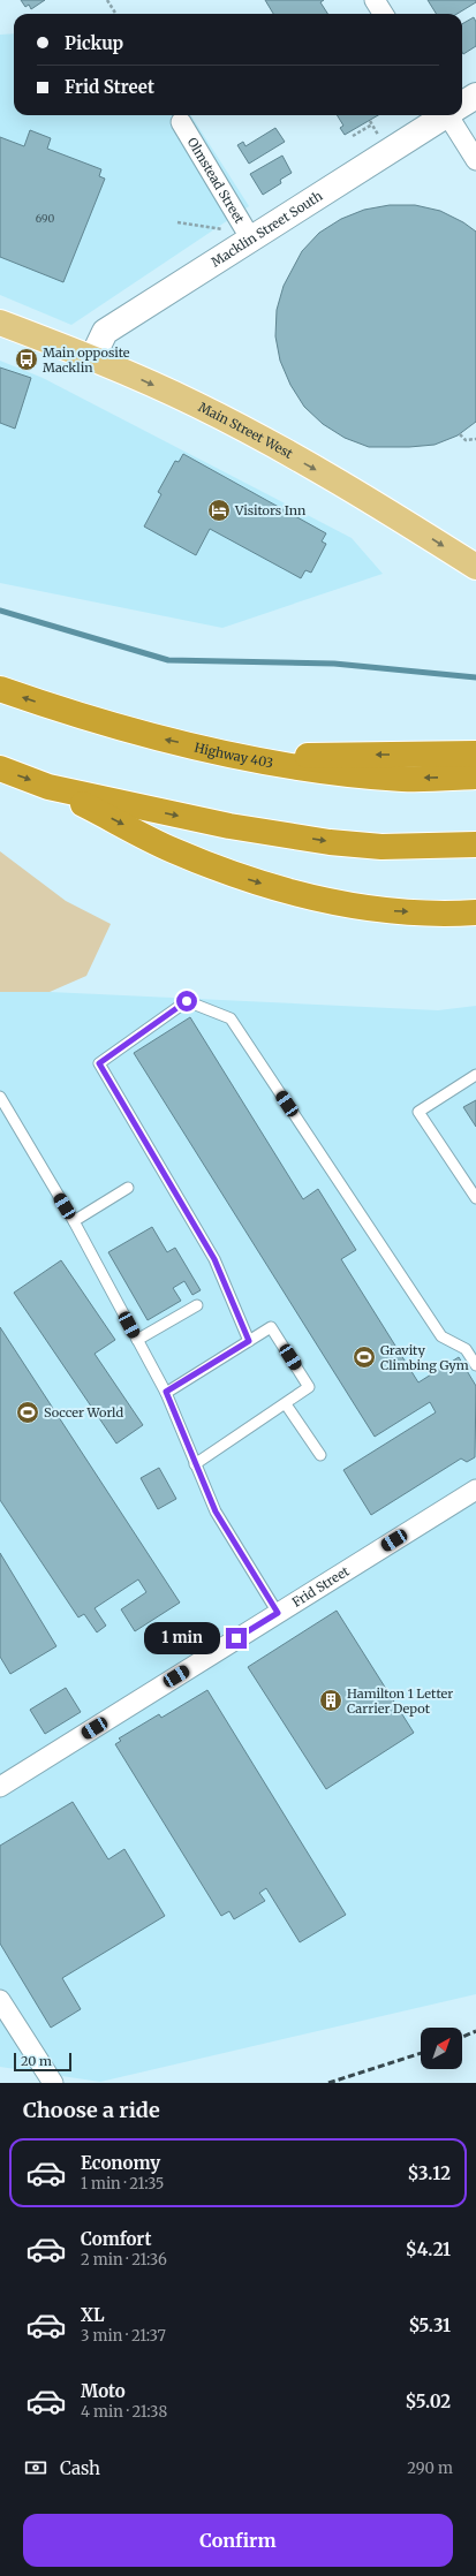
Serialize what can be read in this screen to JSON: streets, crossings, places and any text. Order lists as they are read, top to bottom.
{
  "streets": {
    "highway": ["Highway 403"],
    "main road": ["Main Street West"],
    "street": ["Olmstead Street", "Macklin Street South", "Frid Street"]
  },
  "crossings": [
    ["Olmstead Street", "Macklin Street South"],
    ["Macklin Street South", "Main Street West"]
  ],
  "one_way": ["Main Street West"],
  "places": {
    "bus stop": ["Main opposite Macklin"],
    "hotel": ["Visitors Inn"],
    "sports": ["Gravity Climbing Gym", "Soccer World"],
    "building": ["Hamilton 1 Letter Carrier Depot"]
  },
  "house_numbers": ["690"],
  "scale_bar": "20 m",
  "north": "top right",
  "page": {
    "banner": ["Pickup", "Frid Street"],
    "bubble": "1 min",
    "scale": "20 m",
    "heading": "Choose a ride",
    "list": [
      {
        "name": "Economy",
        "note": "1 min · 21:35",
        "value": "$3.12"
      },
      {
        "name": "Comfort",
        "note": "2 min · 21:36",
        "value": "$4.21"
      },
      {
        "name": "XL",
        "note": "3 min · 21:37",
        "value": "$5.31"
      },
      {
        "name": "Moto",
        "note": "4 min · 21:38",
        "value": "$5.02"
      }
    ],
    "pay": ["Cash", "290 m"],
    "buttons": "Confirm"
  }
}
